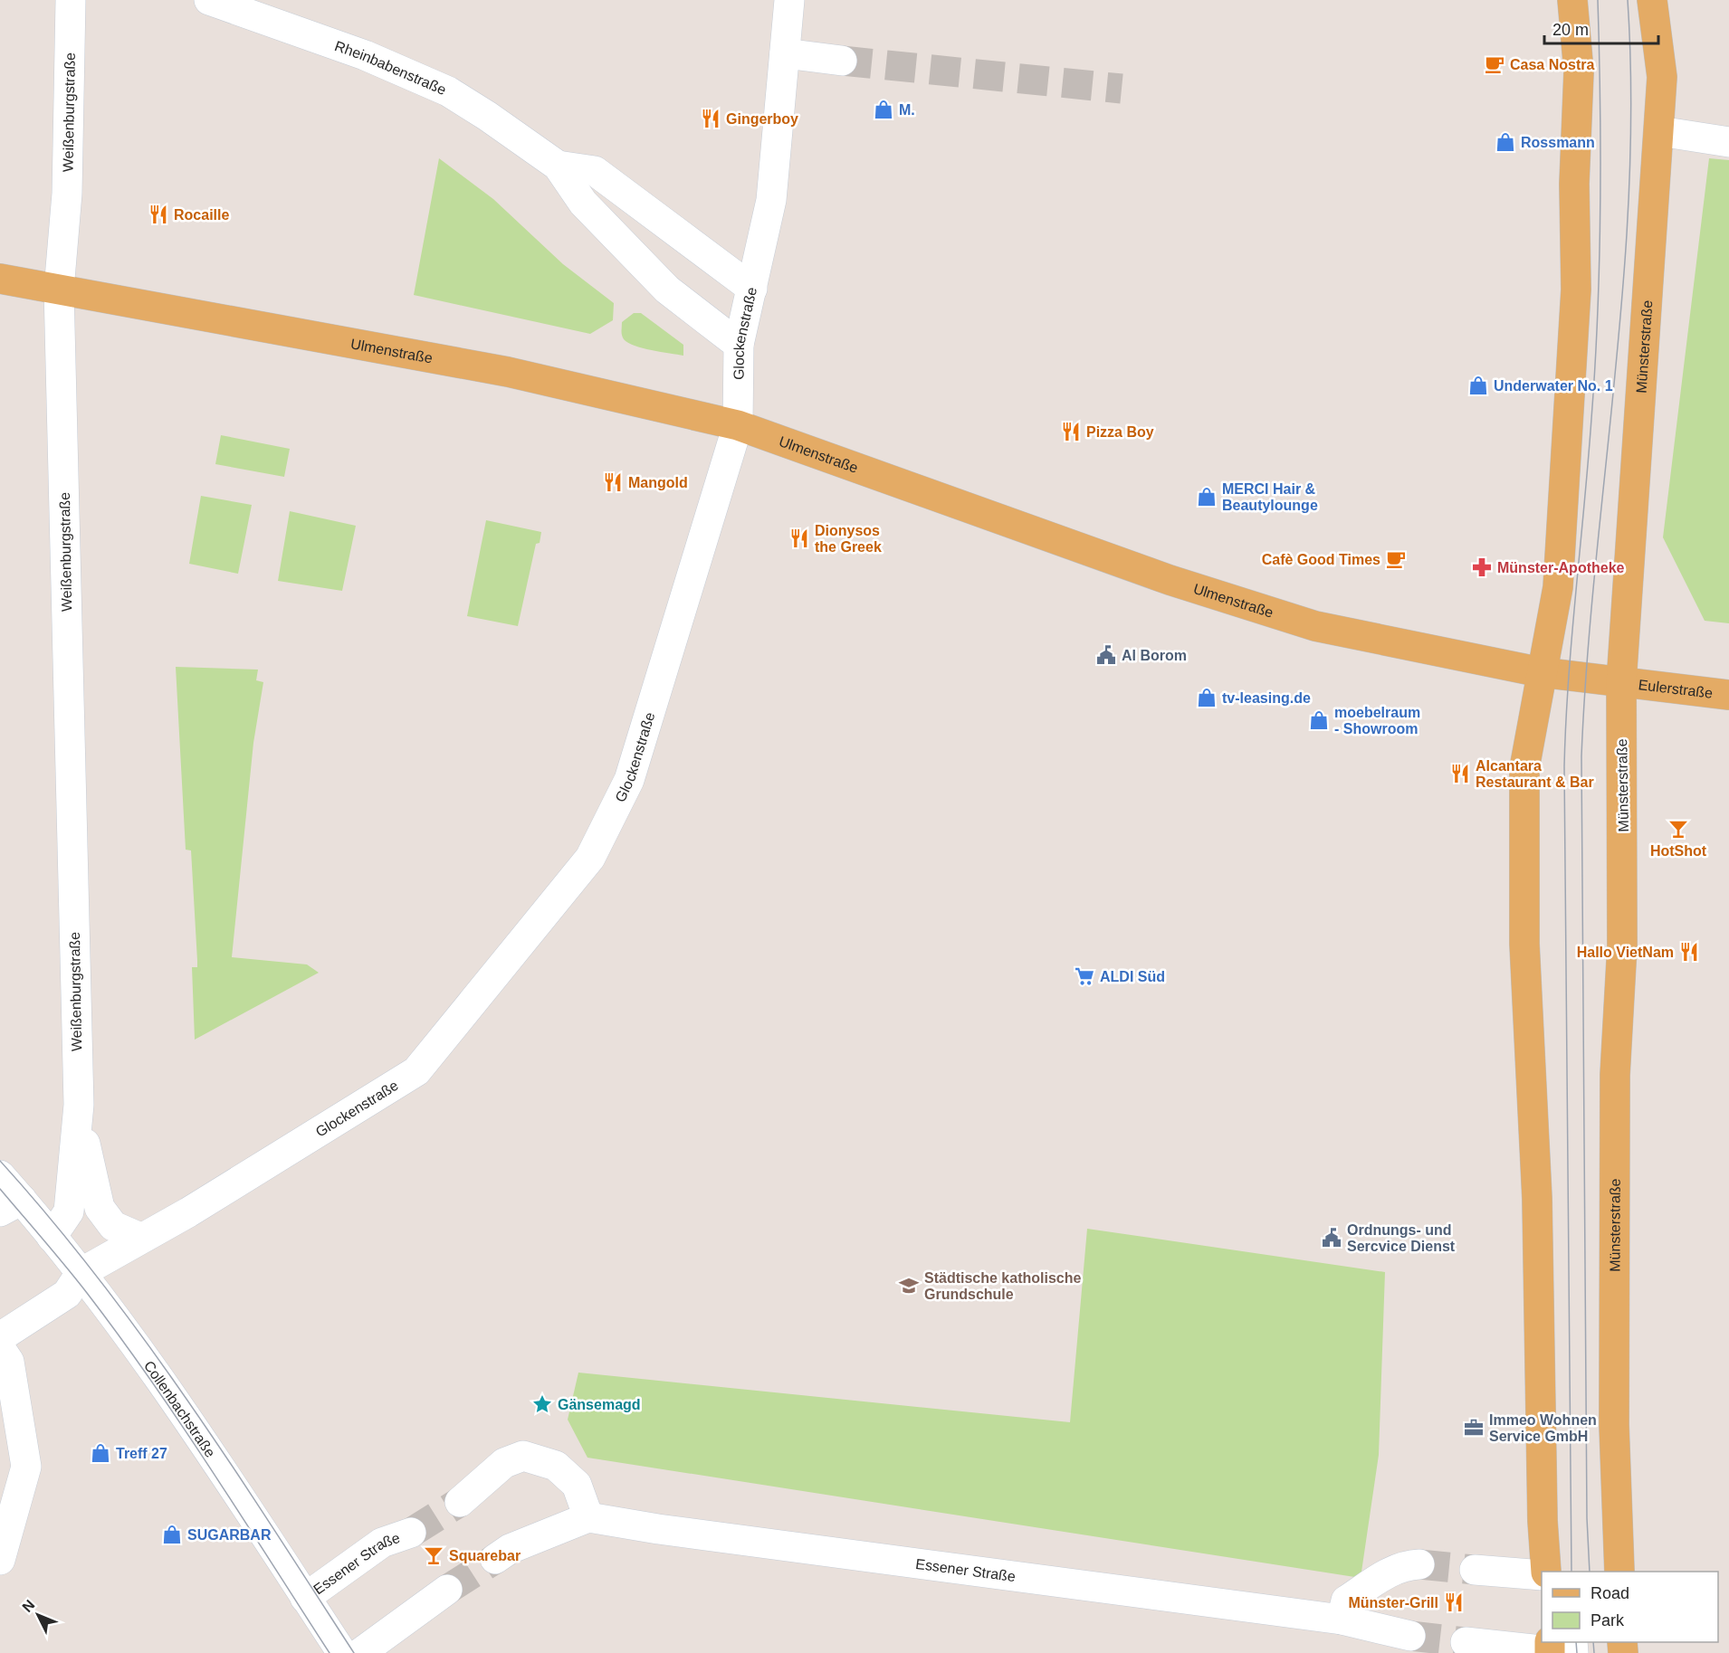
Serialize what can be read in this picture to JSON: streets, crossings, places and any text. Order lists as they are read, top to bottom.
{
  "streets": {
    "main road": ["Münsterstraße", "Ulmenstraße", "Eulerstraße"],
    "street": [
      "Rheinbabenstraße",
      "Weißenburgstraße",
      "Glockenstraße",
      "Collenbachstraße",
      "Essener Straße"
    ]
  },
  "crossings": [
    ["Rheinbabenstraße", "Glockenstraße"],
    ["Weißenburgstraße", "Glockenstraße"],
    ["Weißenburgstraße", "Ulmenstraße"],
    ["Weißenburgstraße", "Collenbachstraße"],
    ["Glockenstraße", "Ulmenstraße"],
    ["Glockenstraße", "Collenbachstraße"],
    ["Münsterstraße", "Ulmenstraße"],
    ["Münsterstraße", "Eulerstraße"],
    ["Ulmenstraße", "Eulerstraße"],
    ["Collenbachstraße", "Essener Straße"]
  ],
  "places": {
    "cafe": ["Casa Nostra", "Cafè Good Times"],
    "shop": [
      "M.",
      "Rossmann",
      "Underwater No. 1",
      "MERCI Hair & Beautylounge",
      "tv-leasing.de",
      "moebelraum - Showroom",
      "Treff 27",
      "SUGARBAR"
    ],
    "restaurant": [
      "Gingerboy",
      "Rocaille",
      "Pizza Boy",
      "Mangold",
      "Dionysos the Greek",
      "Alcantara Restaurant & Bar",
      "Hallo VietNam",
      "Münster-Grill"
    ],
    "pharmacy": ["Münster-Apotheke"],
    "public building": ["Al Borom", "Ordnungs- und Sercvice Dienst"],
    "bar": ["HotShot", "Squarebar"],
    "supermarket": ["ALDI Süd"],
    "school or university": ["Städtische katholische Grundschule"],
    "place": ["Gänsemagd"],
    "office": ["Immeo Wohnen Service GmbH"]
  },
  "legend": ["Road", "Park"],
  "scale_bar": "20 m",
  "north": "top left"
}
